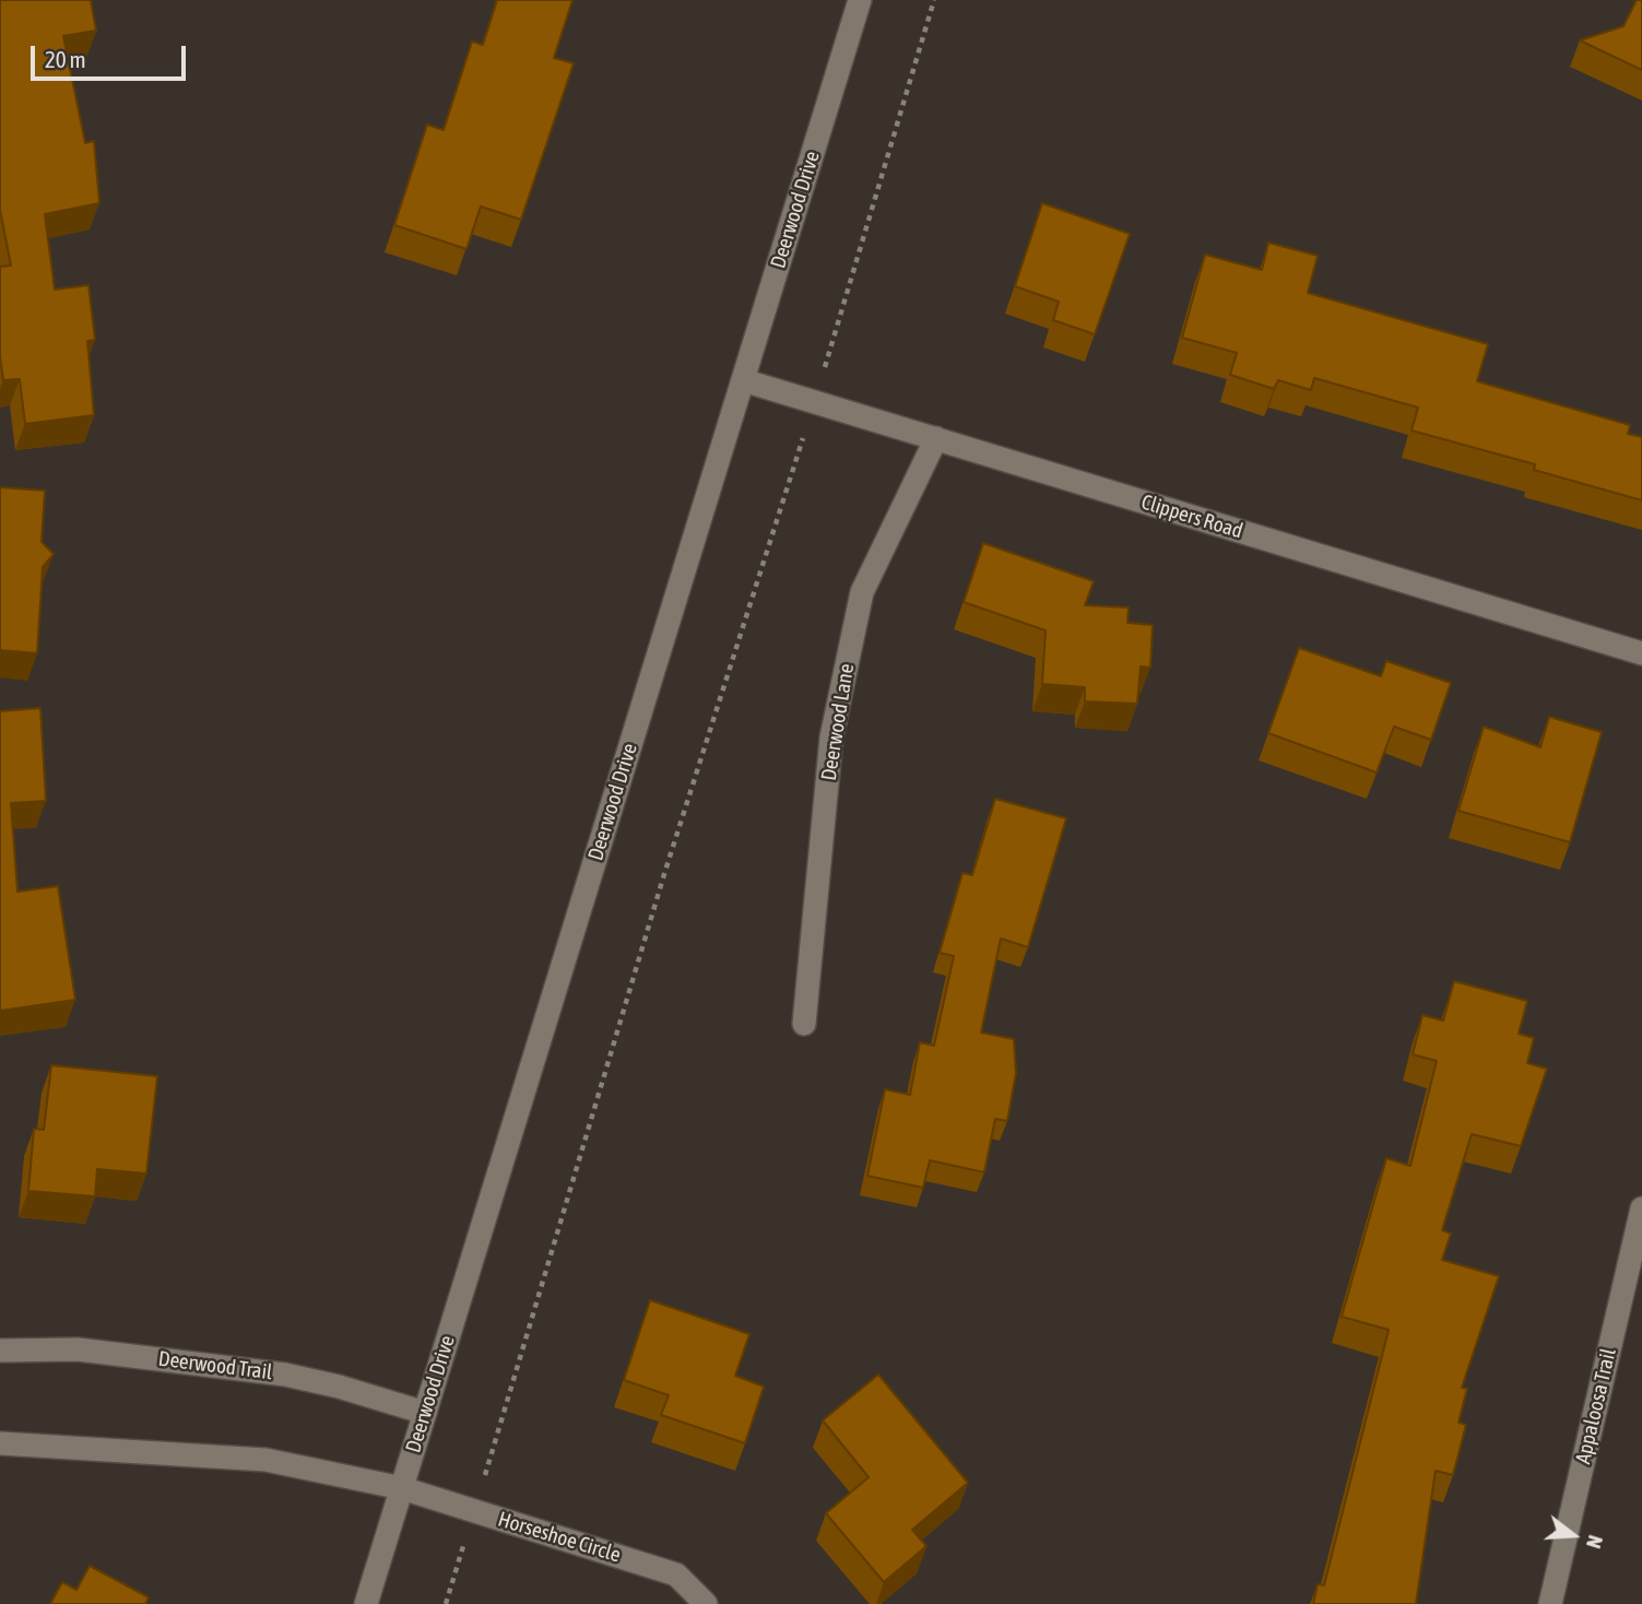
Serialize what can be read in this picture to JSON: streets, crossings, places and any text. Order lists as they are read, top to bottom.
{
  "streets": {
    "street": [
      "Deerwood Drive",
      "Clippers Road",
      "Deerwood Lane",
      "Deerwood Trail",
      "Appaloosa Trail",
      "Horseshoe Circle"
    ]
  },
  "crossings": [
    ["Deerwood Drive", "Clippers Road"],
    ["Deerwood Drive", "Deerwood Trail"],
    ["Deerwood Drive", "Horseshoe Circle"],
    ["Clippers Road", "Deerwood Lane"]
  ],
  "scale_bar": "20 m",
  "north": "right"
}
